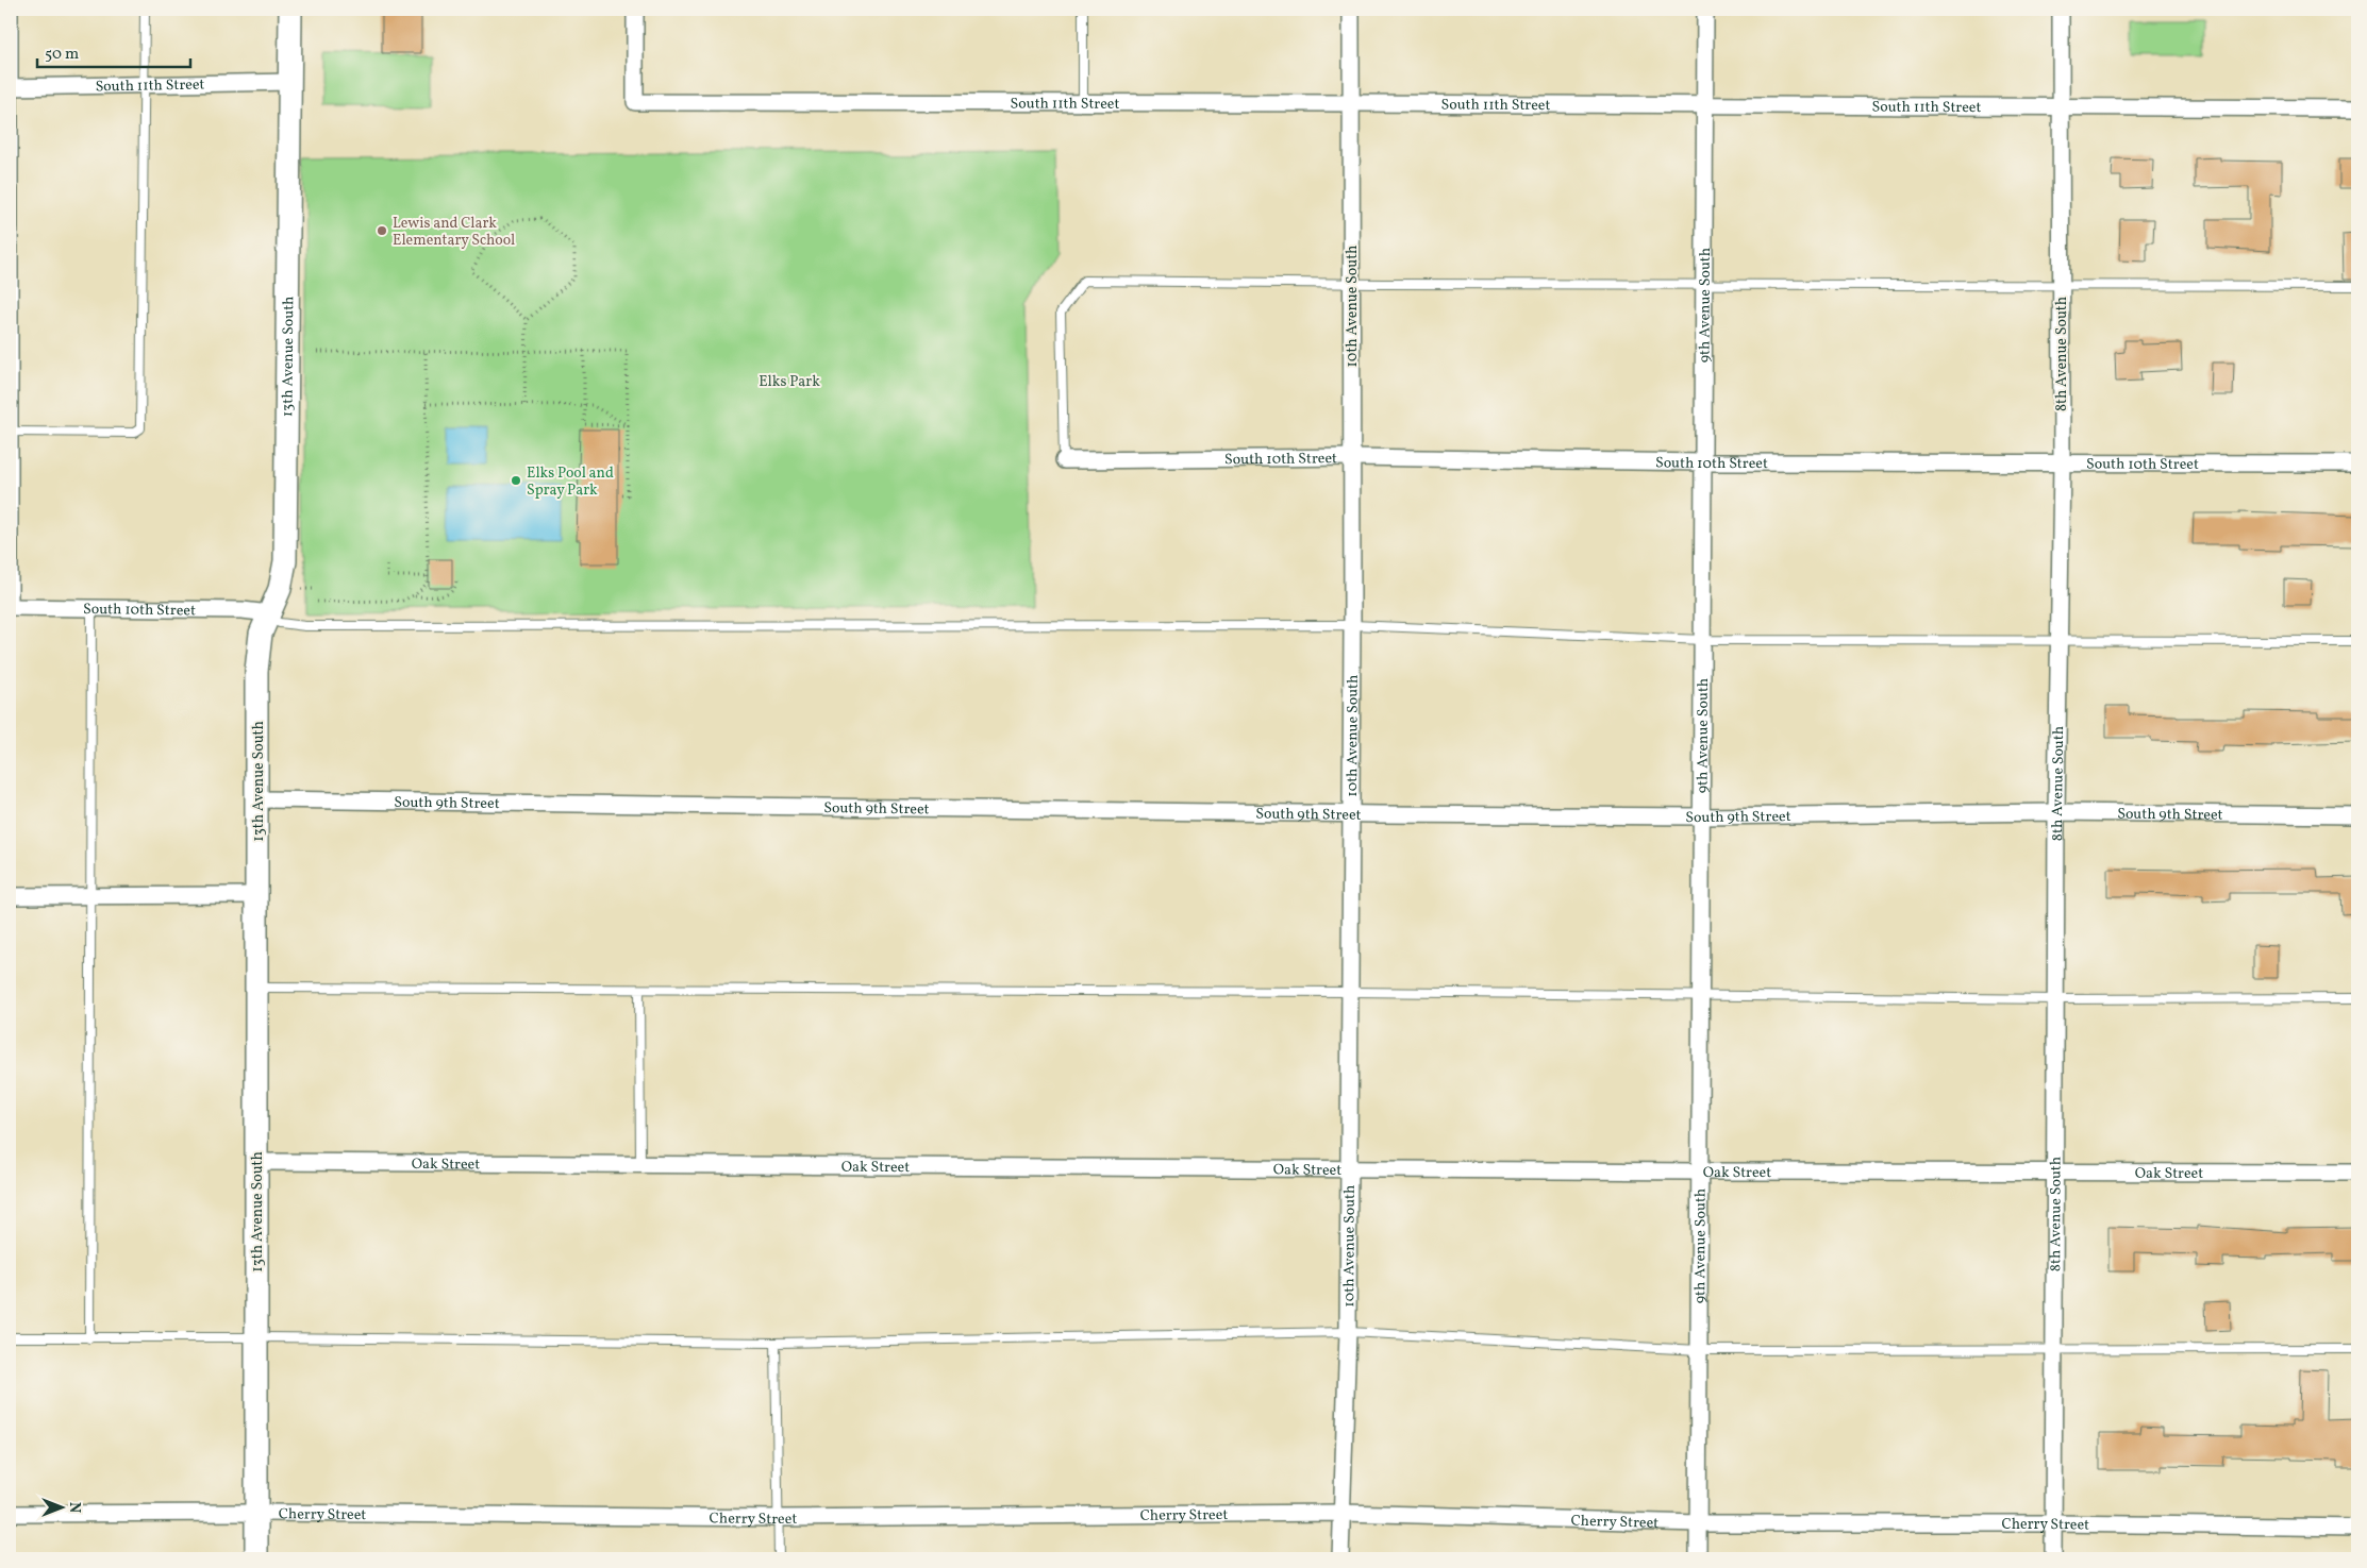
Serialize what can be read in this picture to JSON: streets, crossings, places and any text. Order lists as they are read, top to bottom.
{
  "streets": {
    "street": [
      "South 11th Street",
      "10th Avenue South",
      "9th Avenue South",
      "8th Avenue South",
      "13th Avenue South",
      "South 10th Street",
      "South 9th Street",
      "Oak Street",
      "Cherry Street"
    ]
  },
  "crossings": [
    ["South 11th Street", "10th Avenue South"],
    ["South 11th Street", "9th Avenue South"],
    ["South 11th Street", "8th Avenue South"],
    ["South 11th Street", "13th Avenue South"],
    ["10th Avenue South", "South 10th Street"],
    ["10th Avenue South", "South 9th Street"],
    ["10th Avenue South", "Oak Street"],
    ["10th Avenue South", "Cherry Street"],
    ["9th Avenue South", "South 10th Street"],
    ["9th Avenue South", "South 9th Street"],
    ["9th Avenue South", "Oak Street"],
    ["9th Avenue South", "Cherry Street"],
    ["8th Avenue South", "South 10th Street"],
    ["8th Avenue South", "South 9th Street"],
    ["8th Avenue South", "Oak Street"],
    ["8th Avenue South", "Cherry Street"],
    ["13th Avenue South", "South 10th Street"],
    ["13th Avenue South", "South 9th Street"],
    ["13th Avenue South", "Oak Street"],
    ["13th Avenue South", "Cherry Street"]
  ],
  "parks": ["Elks Park"],
  "places": ["Lewis and Clark Elementary School", "Elks Pool and Spray Park"],
  "scale_bar": "50 m",
  "north": "right"
}
